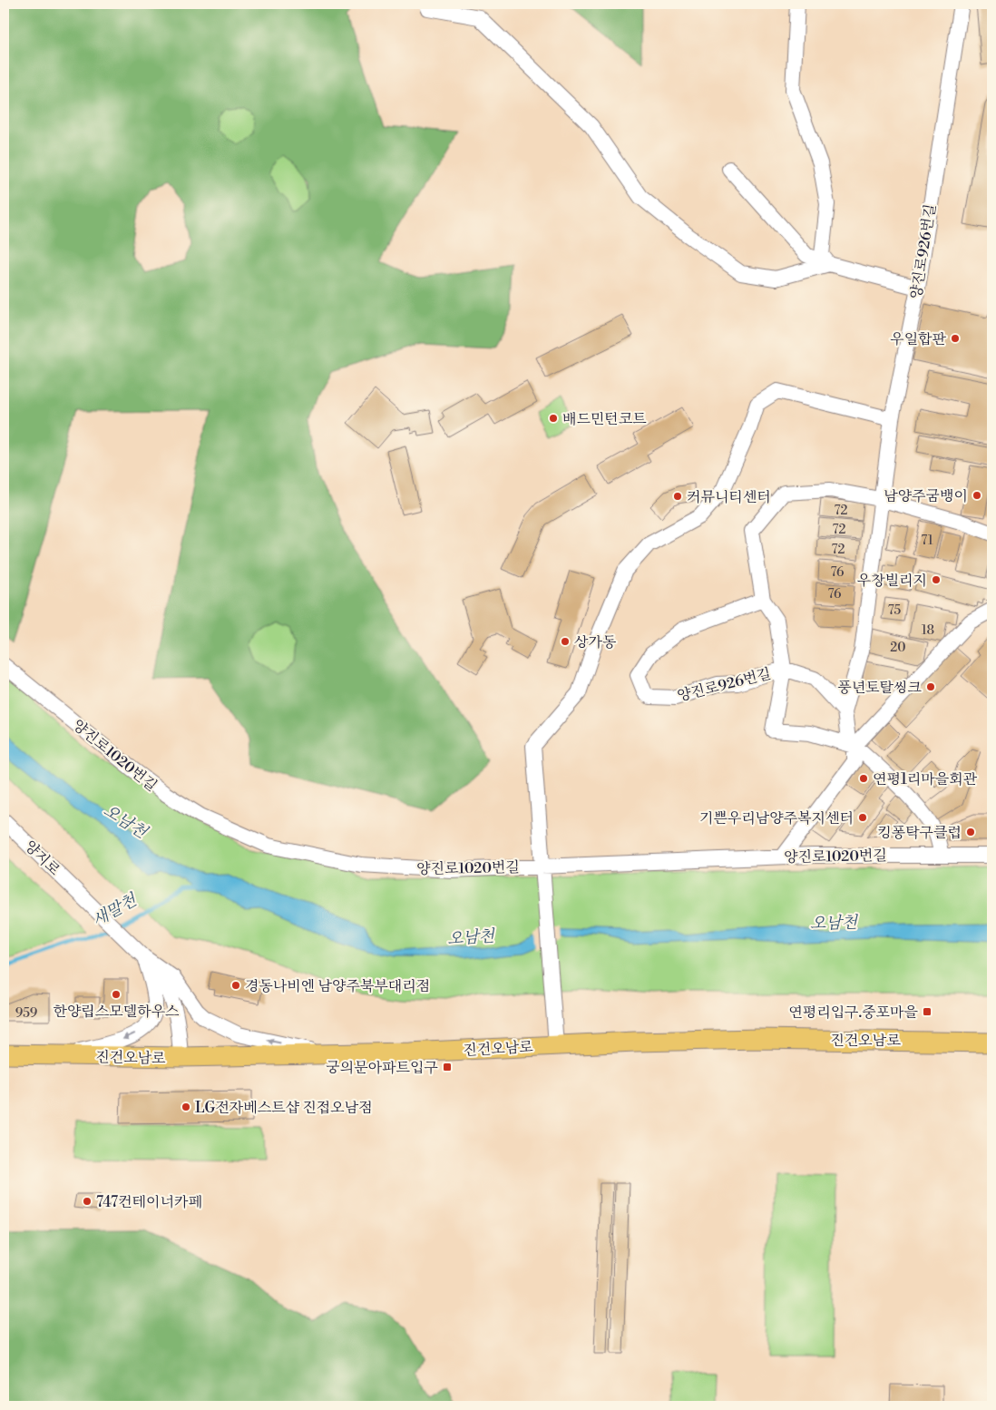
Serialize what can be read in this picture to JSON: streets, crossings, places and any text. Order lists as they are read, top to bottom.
{
  "streets": {
    "main road": ["진건오남로"],
    "street": ["양진로926번길", "양진로1020번길", "양지로"]
  },
  "water": ["오남천", "새말천"],
  "places": {
    "other": [
      "우일합판",
      "배드민턴코트",
      "남양주굼뱅이",
      "커뮤니티센터",
      "우창빌리지",
      "상가동",
      "풍년토탈씽크",
      "연평1리마을회관",
      "기쁜우리남양주복지센터",
      "킹퐁탁구클럽",
      "경동나비엔 남양주북부대리점",
      "한양립스모델하우스",
      "LG전자베스트샵 진접오남점",
      "747컨테이너카페"
    ],
    "transit": ["연평리입구.중포마을", "궁의문아파트입구"]
  },
  "house_numbers": [
    "72",
    "72",
    "71",
    "72",
    "76",
    "76",
    "75",
    "18",
    "20",
    "959"
  ]
}
